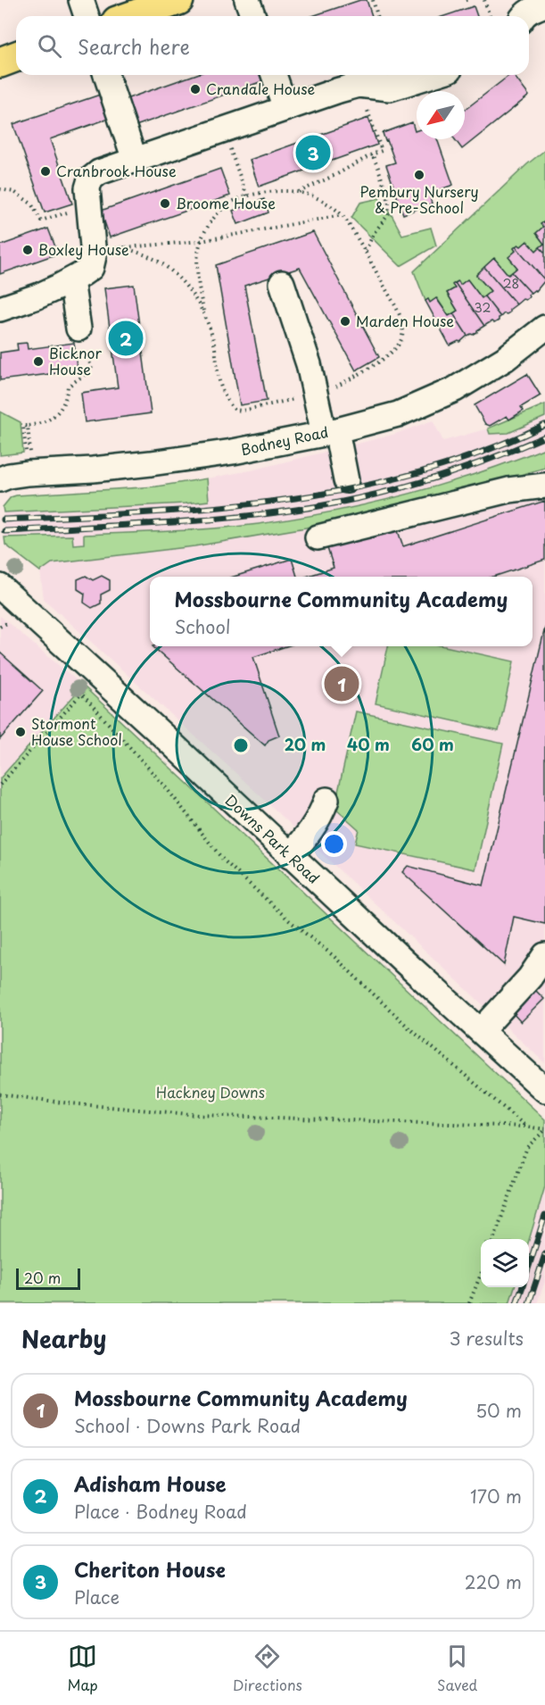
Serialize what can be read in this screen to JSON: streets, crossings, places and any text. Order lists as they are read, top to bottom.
{
  "streets": {
    "street": ["Bodney Road", "Downs Park Road"]
  },
  "parks": ["Hackney Downs"],
  "places": [
    "Crandale House",
    "Cranbrook House",
    "Pembury Nursery & Pre-School",
    "Broome House",
    "Boxley House",
    "Marden House",
    "Bicknor House",
    "Stormont House School"
  ],
  "house_numbers": ["28", "32"],
  "scale_bar": "20 m",
  "north": "bottom left",
  "page": {
    "search": "Search here",
    "pins": ["3", "2", "1"],
    "popup": ["Mossbourne Community Academy", "School"],
    "scale": "20 m",
    "heading": ["Nearby", "3 results"],
    "list": [
      {
        "mark": "1",
        "name": "Mossbourne Community Academy",
        "note": "School · Downs Park Road",
        "value": "50 m"
      },
      {
        "mark": "2",
        "name": "Adisham House",
        "note": "Place · Bodney Road",
        "value": "170 m"
      },
      {
        "mark": "3",
        "name": "Cheriton House",
        "note": "Place",
        "value": "220 m"
      }
    ],
    "nav": ["Map", "Directions", "Saved"]
  },
  "rings": ["20 m", "40 m", "60 m"]
}
